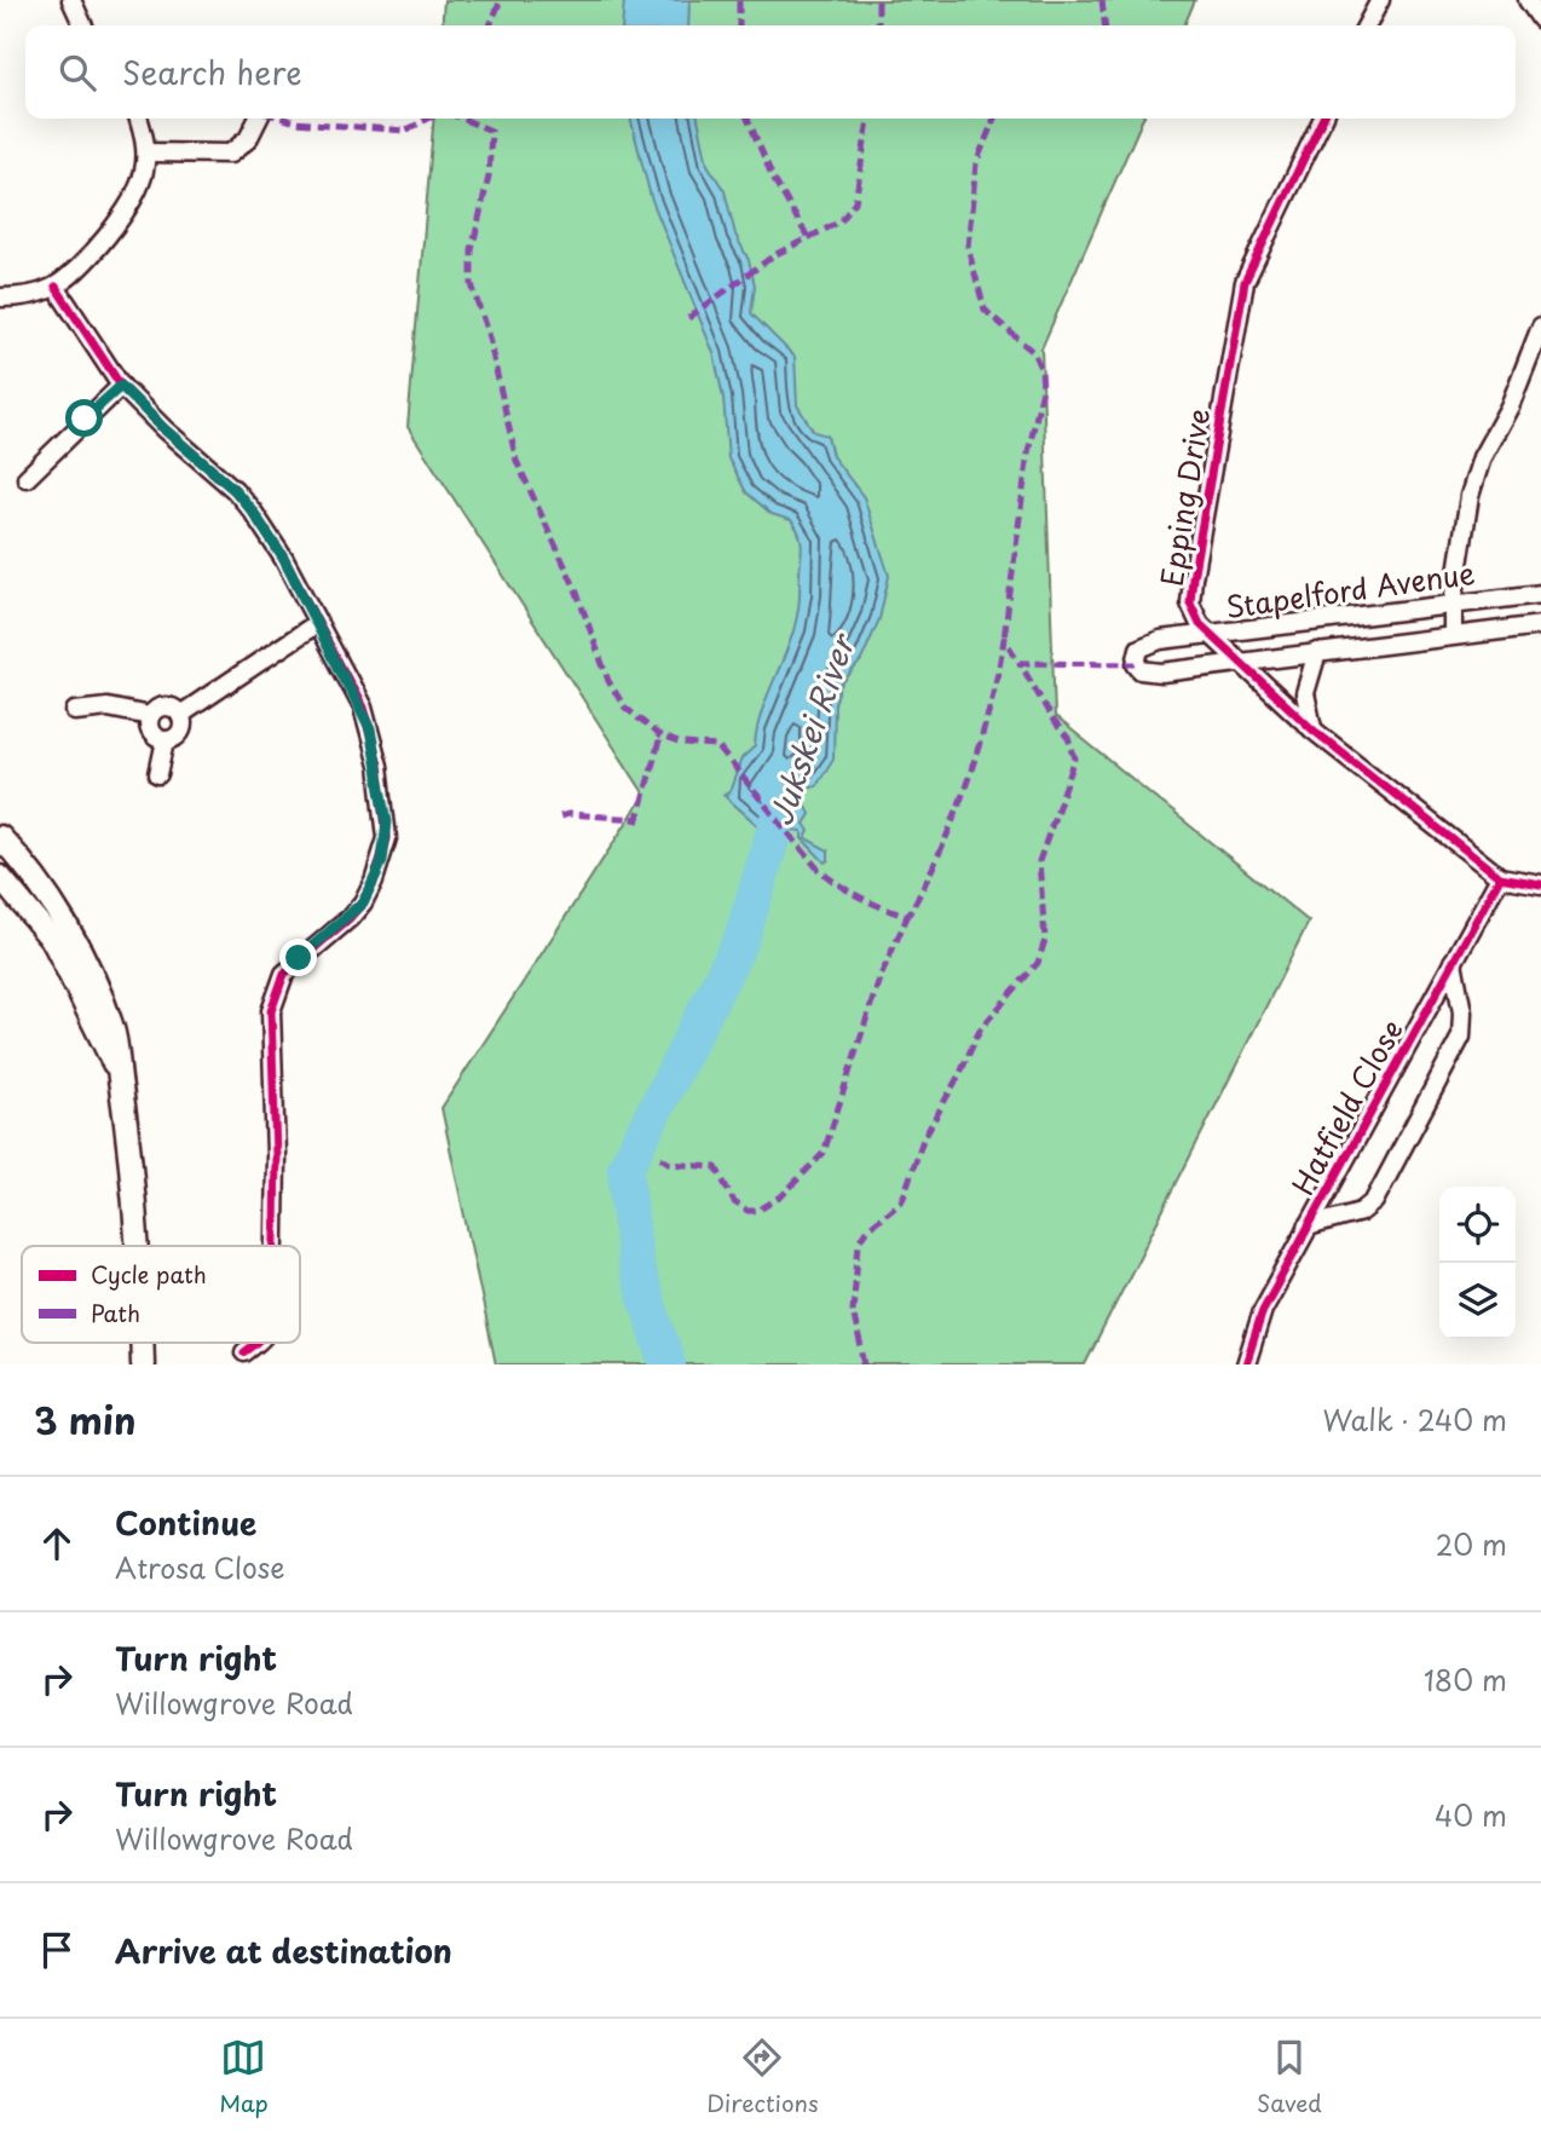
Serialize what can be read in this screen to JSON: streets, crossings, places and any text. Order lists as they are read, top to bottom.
{
  "streets": {
    "street": ["Epping Drive", "Stapelford Avenue", "Hatfield Close"]
  },
  "crossings": [
    ["Epping Drive", "Stapelford Avenue"],
    ["Epping Drive", "Hatfield Close"]
  ],
  "water": ["Jukskei River"],
  "legend": ["Cycle path", "Path"],
  "page": {
    "search": "Search here",
    "heading": ["3 min", "Walk · 240 m"],
    "list": [
      ["Continue", "Atrosa Close", "20 m"],
      ["Turn right", "Willowgrove Road", "180 m"],
      ["Turn right", "Willowgrove Road", "40 m"],
      "Arrive at destination"
    ],
    "nav": ["Map", "Directions", "Saved"]
  }
}
